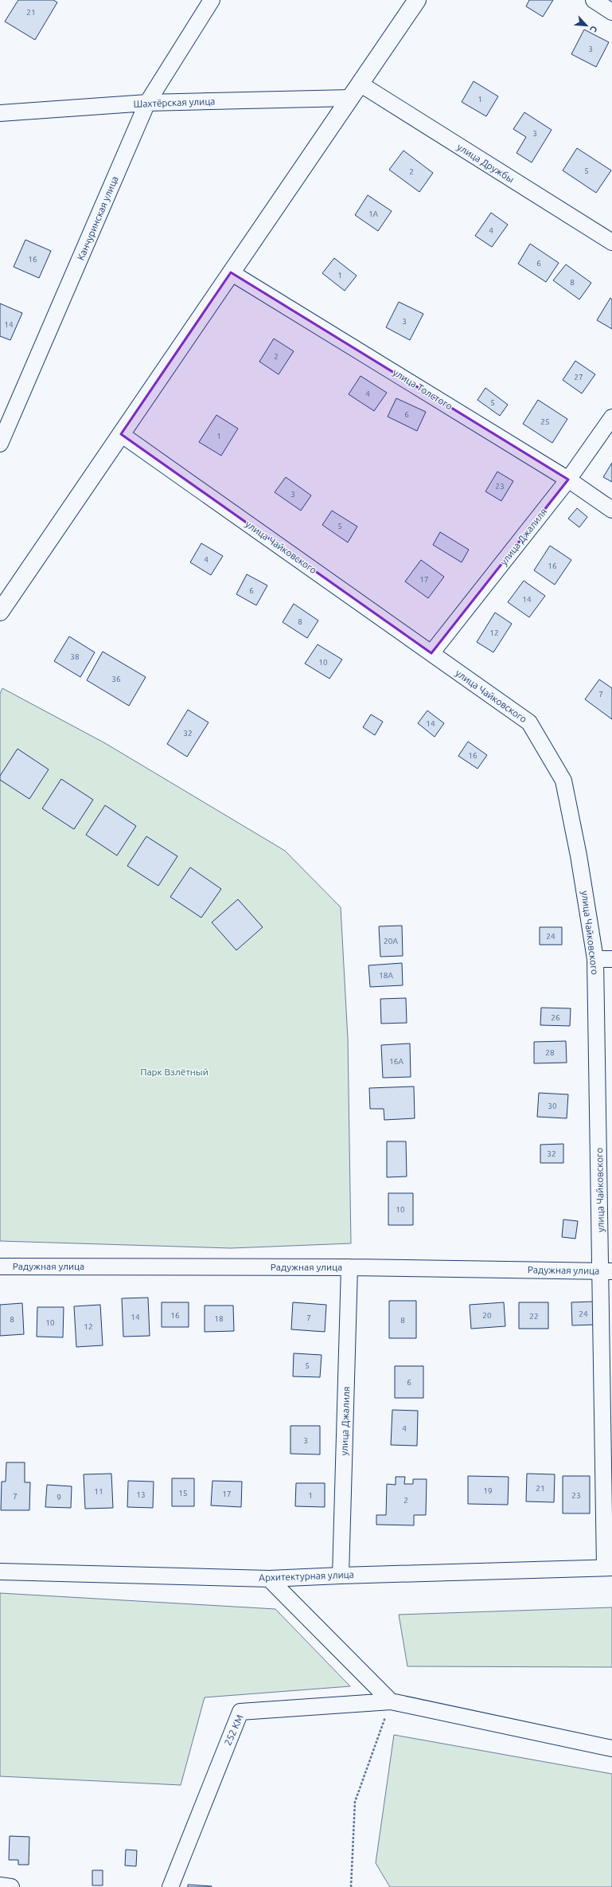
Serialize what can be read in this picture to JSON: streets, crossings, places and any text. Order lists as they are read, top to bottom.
{
  "streets": {
    "street": [
      "Шахтёрская улица",
      "улица Дружбы",
      "Канчуринская улица",
      "улица Толстого",
      "улица Джалиля",
      "улица Чайковского",
      "Радужная улица",
      "Архитектурная улица",
      "252 КМ"
    ]
  },
  "crossings": [
    ["Шахтёрская улица", "Канчуринская улица"],
    ["улица Толстого", "улица Джалиля"],
    ["улица Джалиля", "улица Чайковского"],
    ["улица Джалиля", "Радужная улица"],
    ["улица Джалиля", "Архитектурная улица"],
    ["улица Чайковского", "Радужная улица"],
    ["улица Чайковского", "Архитектурная улица"]
  ],
  "parks": ["Парк Взлётный"],
  "house_numbers": [
    "21",
    "3",
    "1",
    "3",
    "5",
    "2",
    "1А",
    "4",
    "16",
    "6",
    "1",
    "8",
    "3",
    "14",
    "2",
    "27",
    "4",
    "5",
    "6",
    "25",
    "1",
    "23",
    "3",
    "5",
    "4",
    "16",
    "17",
    "6",
    "14",
    "8",
    "12",
    "38",
    "10",
    "36",
    "7",
    "14",
    "32",
    "16",
    "24",
    "20А",
    "18А",
    "26",
    "28",
    "16А",
    "30",
    "32",
    "10",
    "24",
    "16",
    "20",
    "22",
    "14",
    "7",
    "18",
    "8",
    "8",
    "10",
    "12",
    "5",
    "6",
    "4",
    "3",
    "21",
    "19",
    "11",
    "15",
    "17",
    "13",
    "1",
    "23",
    "7",
    "9",
    "2"
  ],
  "north": "bottom right"
}
